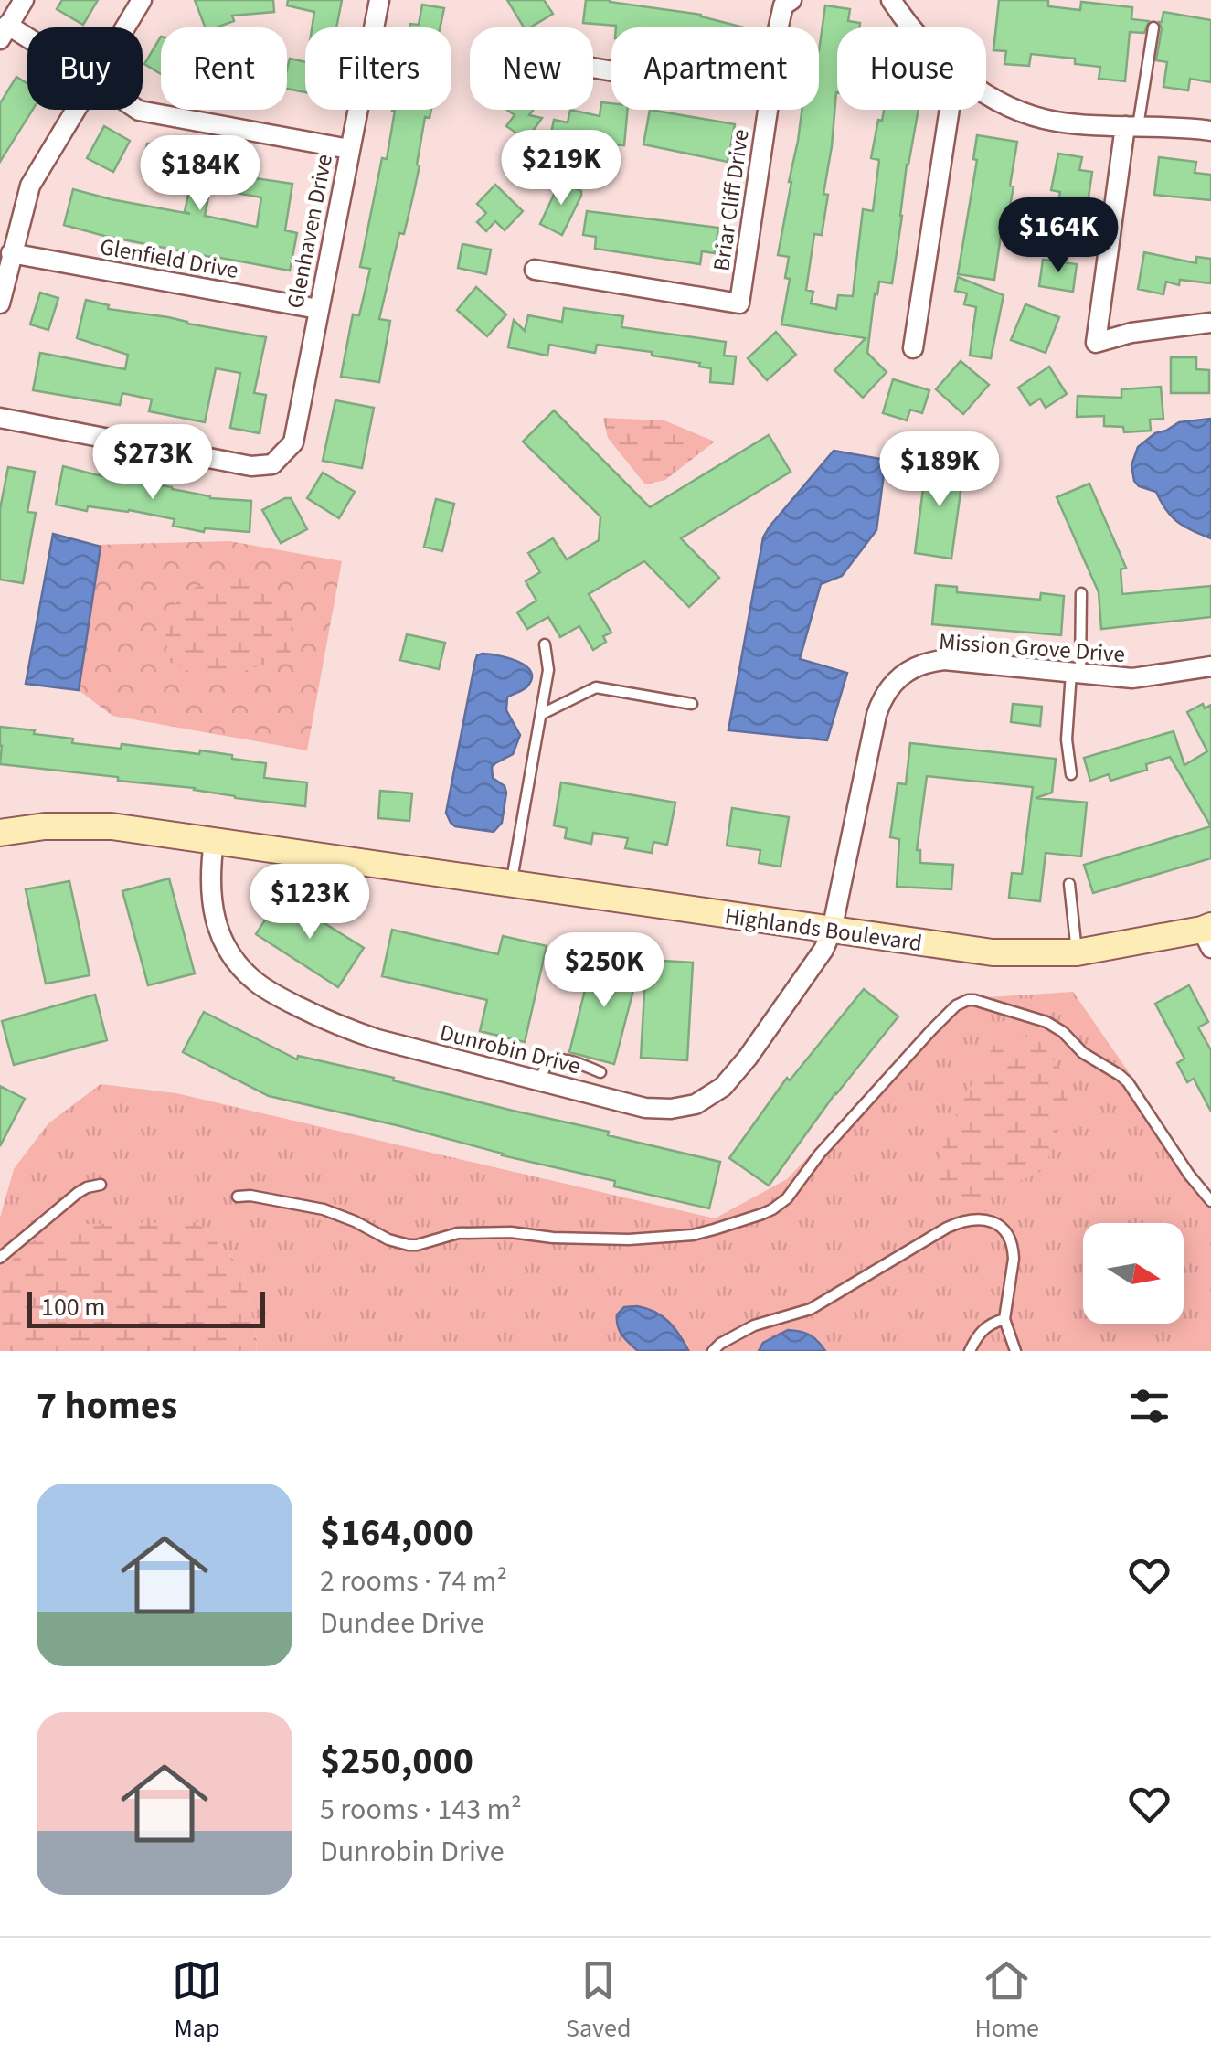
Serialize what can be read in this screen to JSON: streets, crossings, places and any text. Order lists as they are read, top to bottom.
{
  "streets": {
    "street": [
      "Briar Cliff Drive",
      "Glenhaven Drive",
      "Glenfield Drive",
      "Mission Grove Drive",
      "Highlands Boulevard",
      "Dunrobin Drive"
    ]
  },
  "crossings": [
    ["Glenhaven Drive", "Glenfield Drive"],
    ["Mission Grove Drive", "Highlands Boulevard"],
    ["Mission Grove Drive", "Dunrobin Drive"],
    ["Highlands Boulevard", "Dunrobin Drive"]
  ],
  "scale_bar": "100 m",
  "north": "right",
  "page": {
    "chip": [
      "Buy",
      "Rent",
      "Filters",
      "New",
      "Apartment",
      "House"
    ],
    "price": [
      "$219K",
      "$184K",
      "$164K",
      "$273K",
      "$189K",
      "$123K",
      "$250K"
    ],
    "scale": "100 m",
    "heading": "7 homes",
    "list": [
      {
        "name": "$164,000",
        "note": "2 rooms · 74 m² · Dundee Drive"
      },
      {
        "name": "$250,000",
        "note": "5 rooms · 143 m² · Dunrobin Drive"
      }
    ],
    "tabs": ["Map", "Saved", "Home"]
  }
}
